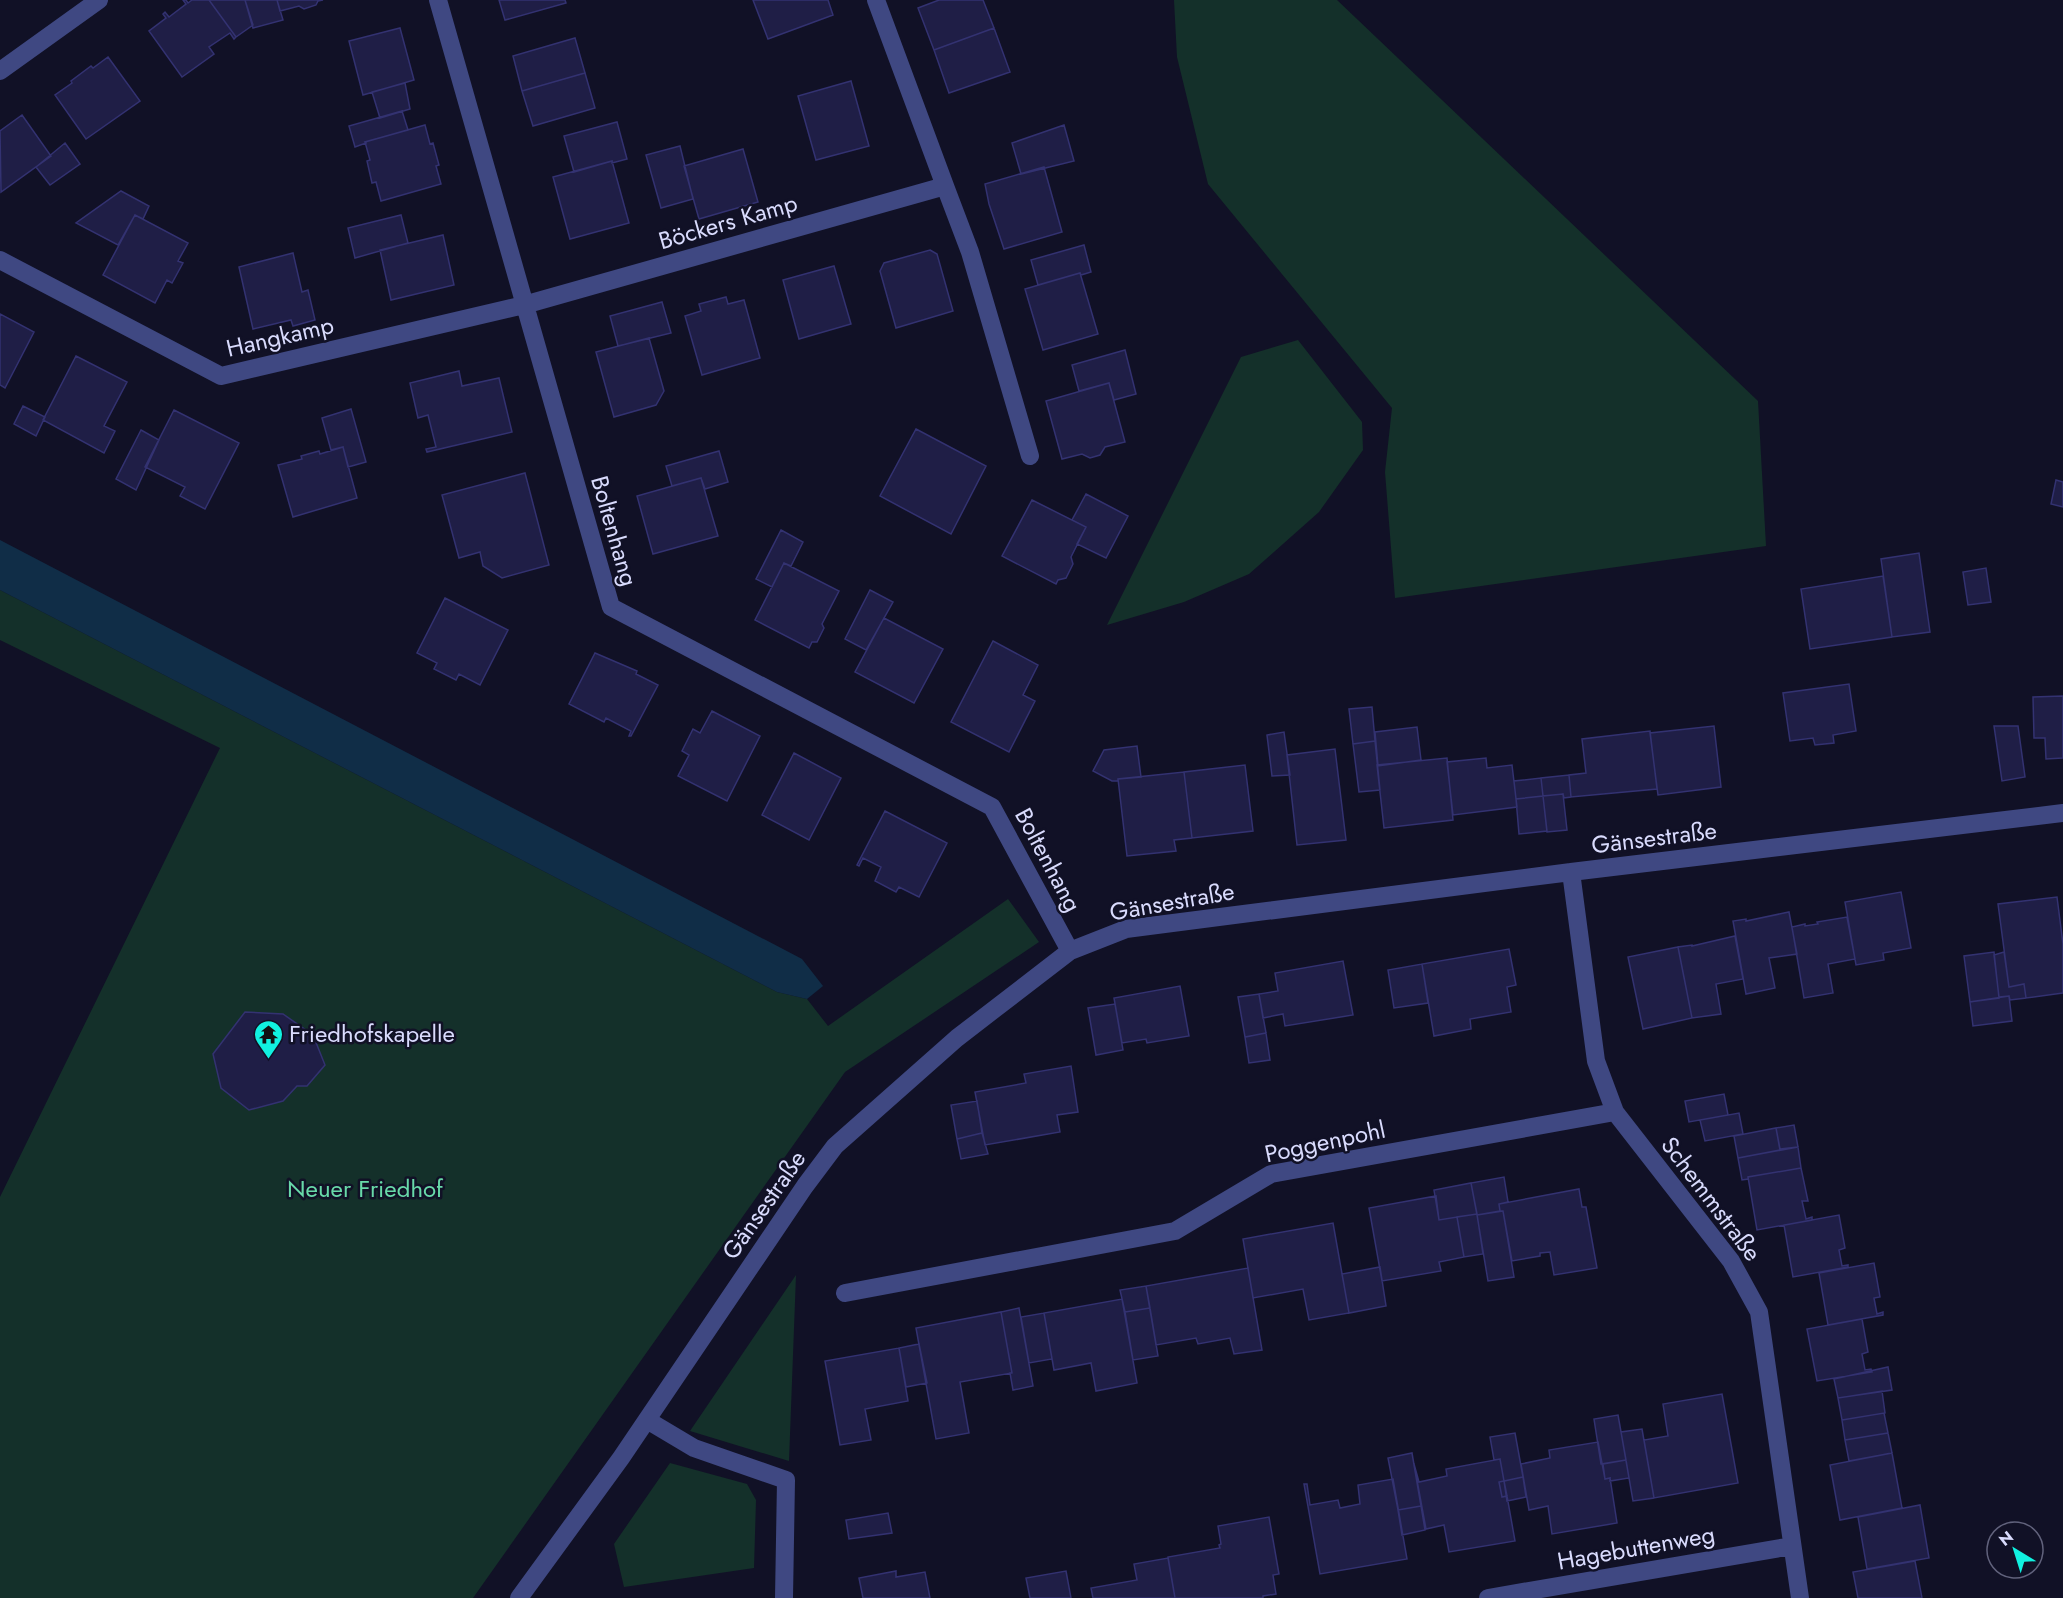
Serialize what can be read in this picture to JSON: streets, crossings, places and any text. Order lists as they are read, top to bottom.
{
  "streets": {
    "street": [
      "Böckers Kamp",
      "Hangkamp",
      "Boltenhang",
      "Gänsestraße",
      "Poggenpohl",
      "Schemmstraße",
      "Hagebuttenweg"
    ]
  },
  "crossings": [
    ["Böckers Kamp", "Hangkamp"],
    ["Böckers Kamp", "Boltenhang"],
    ["Hangkamp", "Boltenhang"],
    ["Boltenhang", "Gänsestraße"],
    ["Gänsestraße", "Schemmstraße"],
    ["Poggenpohl", "Schemmstraße"],
    ["Schemmstraße", "Hagebuttenweg"]
  ],
  "parks": ["Neuer Friedhof"],
  "places": {
    "temple": ["Friedhofskapelle"]
  },
  "north": "top left"
}
